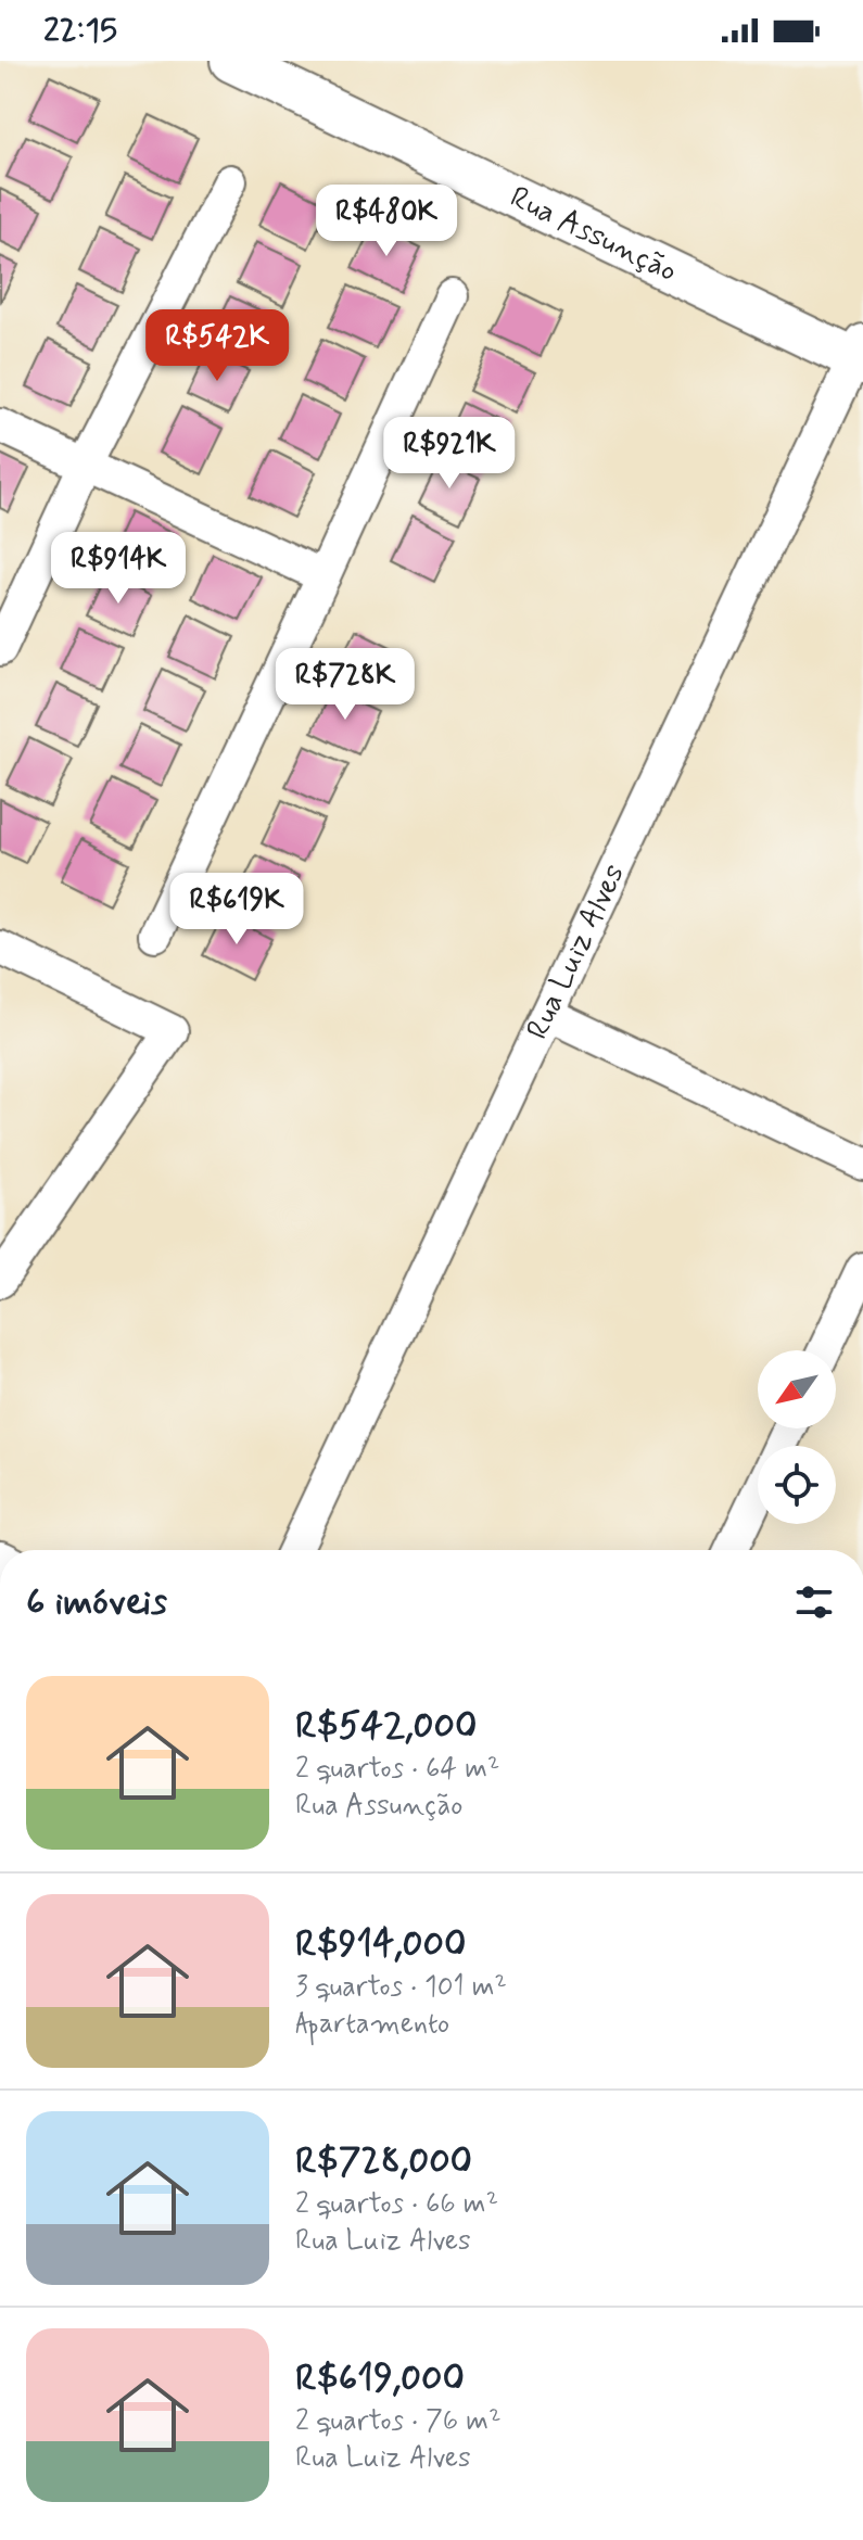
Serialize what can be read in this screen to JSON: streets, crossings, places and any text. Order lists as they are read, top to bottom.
{
  "streets": {
    "street": ["Rua Assunção", "Rua Luiz Alves"]
  },
  "crossings": [
    ["Rua Assunção", "Rua Luiz Alves"]
  ],
  "north": "bottom left",
  "page": {
    "status": "22:15",
    "price": [
      "R$480K",
      "R$542K",
      "R$921K",
      "R$914K",
      "R$728K",
      "R$619K"
    ],
    "heading": "6 imóveis",
    "list": [
      {
        "name": "R$542,000",
        "note": "2 quartos · 64 m² · Rua Assunção"
      },
      {
        "name": "R$914,000",
        "note": "3 quartos · 101 m² · Apartamento"
      },
      {
        "name": "R$728,000",
        "note": "2 quartos · 66 m² · Rua Luiz Alves"
      },
      {
        "name": "R$619,000",
        "note": "2 quartos · 76 m² · Rua Luiz Alves"
      }
    ]
  }
}
